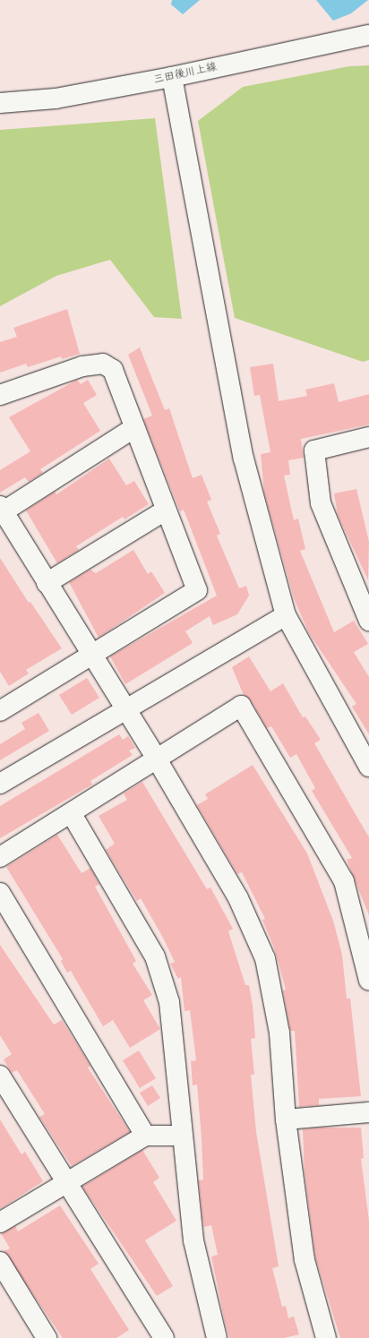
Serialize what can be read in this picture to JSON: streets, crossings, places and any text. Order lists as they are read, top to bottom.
{
  "streets": {
    "street": ["三田後川上線"]
  }
}
